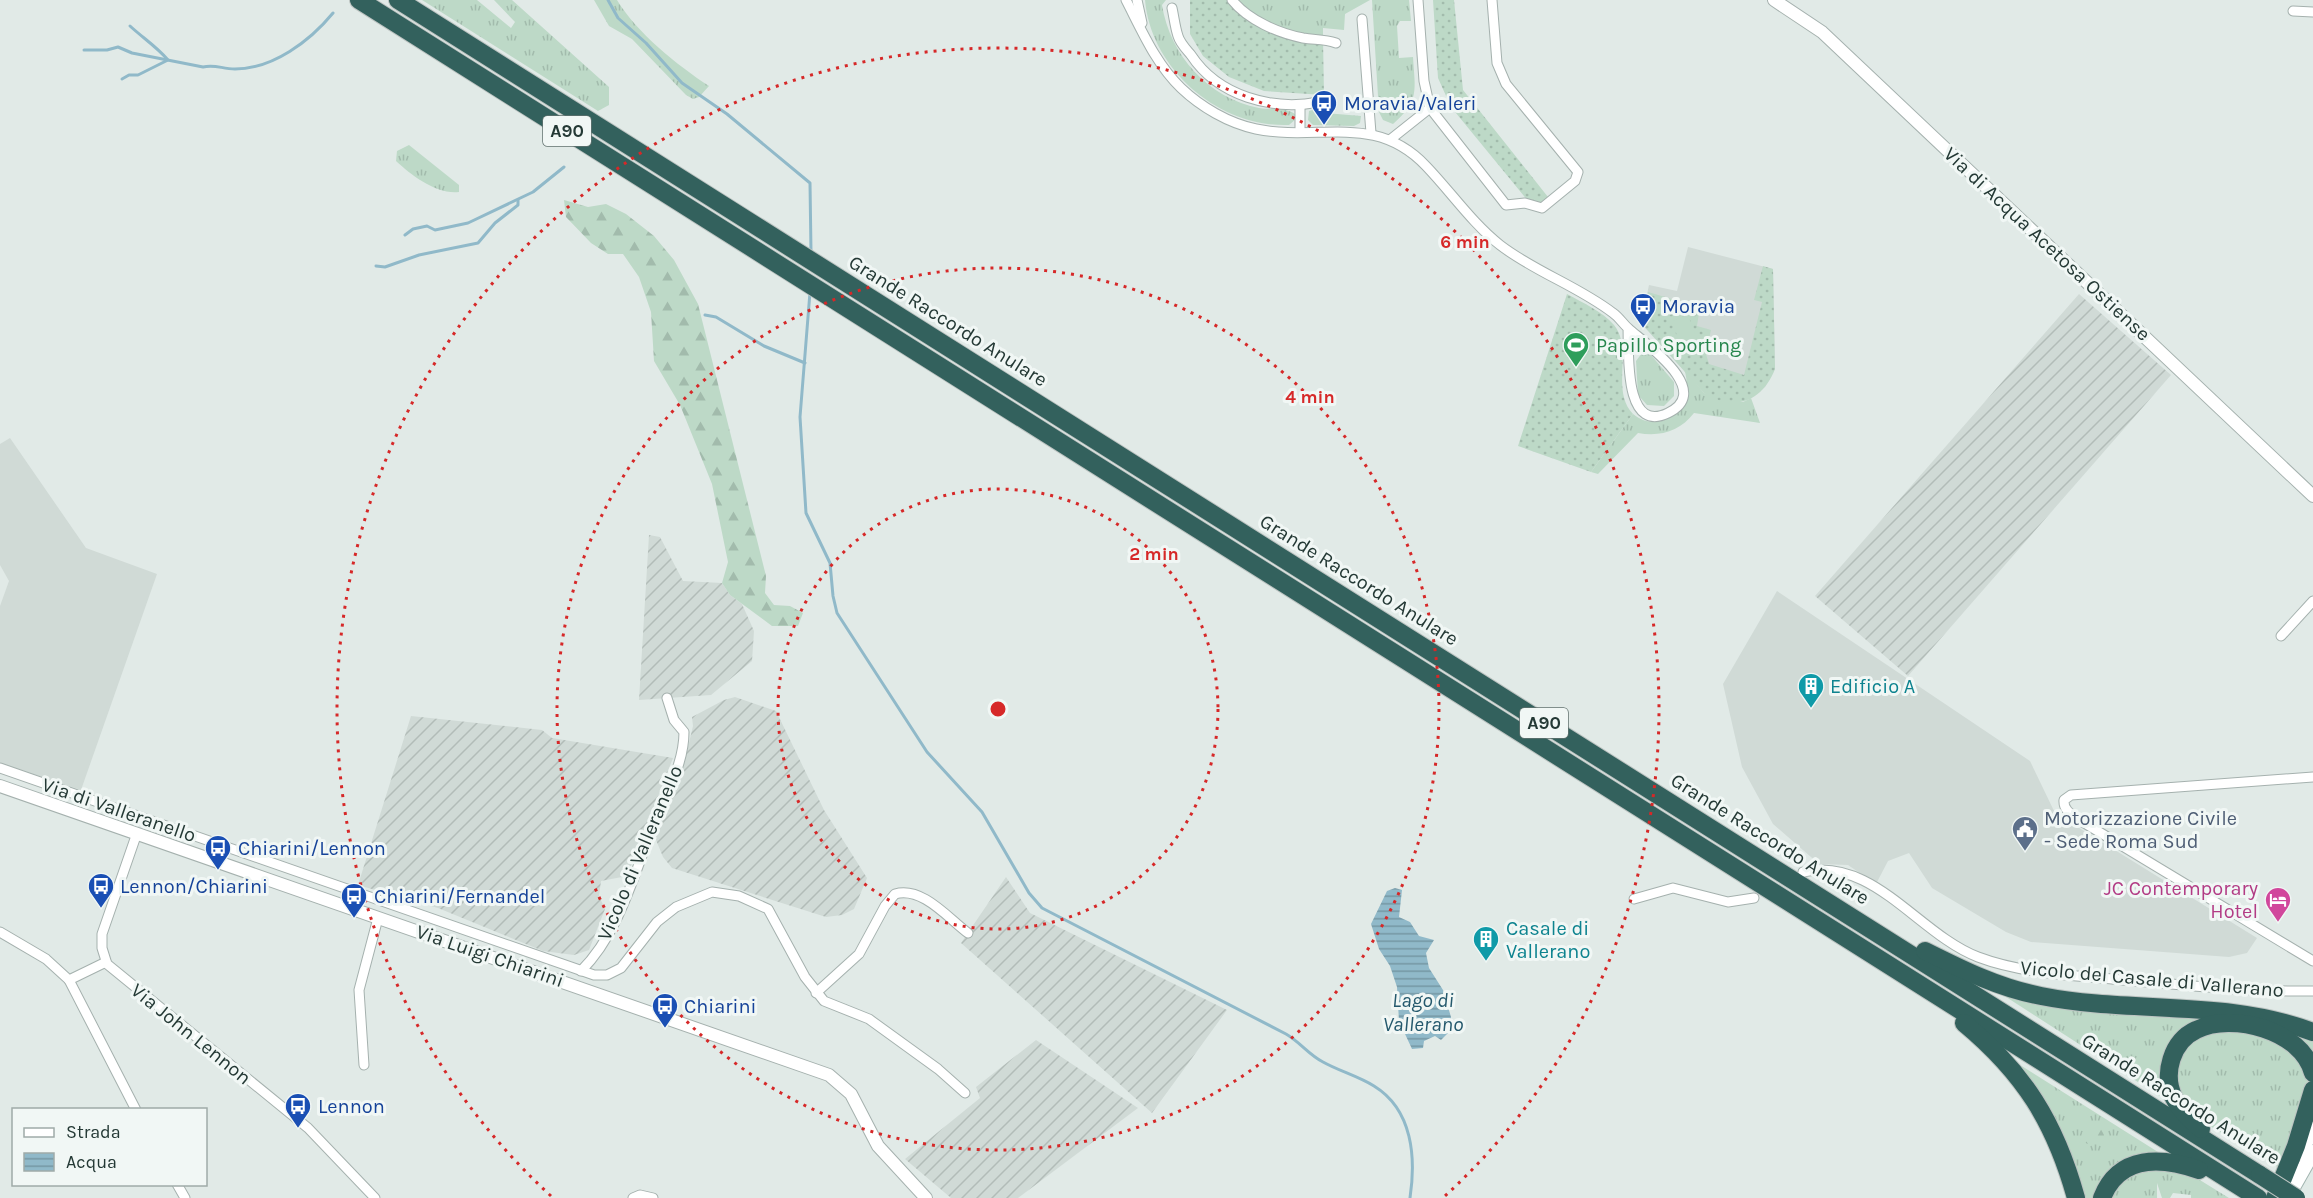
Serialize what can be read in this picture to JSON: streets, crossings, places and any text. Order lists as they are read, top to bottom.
{
  "streets": {
    "highway": ["A90", "Grande Raccordo Anulare"],
    "street": [
      "Via di Acqua Acetosa Ostiense",
      "Via di Valleranello",
      "Vicolo di Valleranello",
      "Via Luigi Chiarini",
      "Vicolo del Casale di Vallerano",
      "Via John Lennon"
    ]
  },
  "crossings": [
    ["Via di Valleranello", "Vicolo di Valleranello"]
  ],
  "water": ["Lago di Vallerano"],
  "places": {
    "bus stop": [
      "Moravia/Valeri",
      "Moravia",
      "Chiarini/Lennon",
      "Lennon/Chiarini",
      "Chiarini/Fernandel",
      "Chiarini",
      "Lennon"
    ],
    "sports": ["Papillo Sporting"],
    "building": ["Edificio A", "Casale di Vallerano"],
    "public building": ["Motorizzazione Civile - Sede Roma Sud"],
    "hotel": ["JC Contemporary Hotel"]
  },
  "legend": ["Strada", "Acqua"],
  "rings": ["6 min", "4 min", "2 min"]
}
